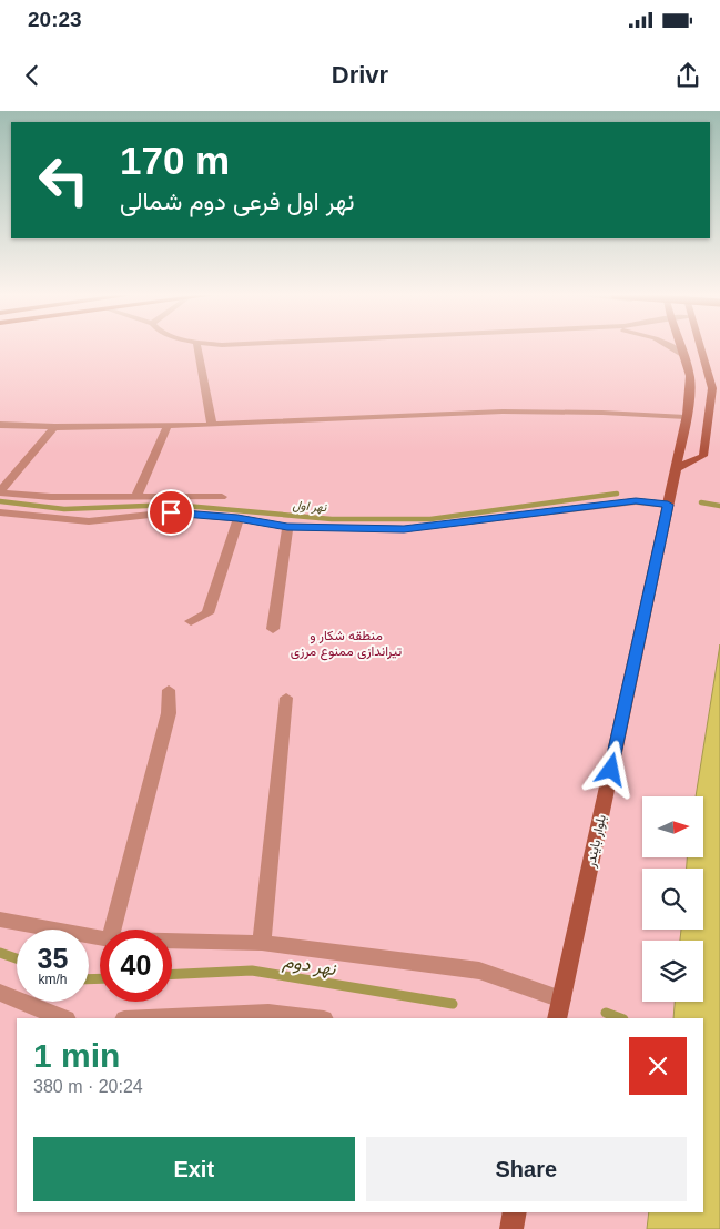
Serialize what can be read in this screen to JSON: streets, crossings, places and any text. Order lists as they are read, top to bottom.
{
  "streets": {
    "street": ["بلوار بایندر"]
  },
  "water": ["نهر اول", "نهر دوم"],
  "parks": ["منطقه شکار و تیراندازی ممنوع مرزی"],
  "north": "right",
  "page": {
    "status": "20:23",
    "header": "Drivr",
    "turn": ["170 m", "نهر اول فرعی دوم شمالی"],
    "speed": "35 km/h",
    "limit": "40",
    "heading": ["1 min", "380 m · 20:24"],
    "buttons": ["Exit", "Share"]
  }
}
